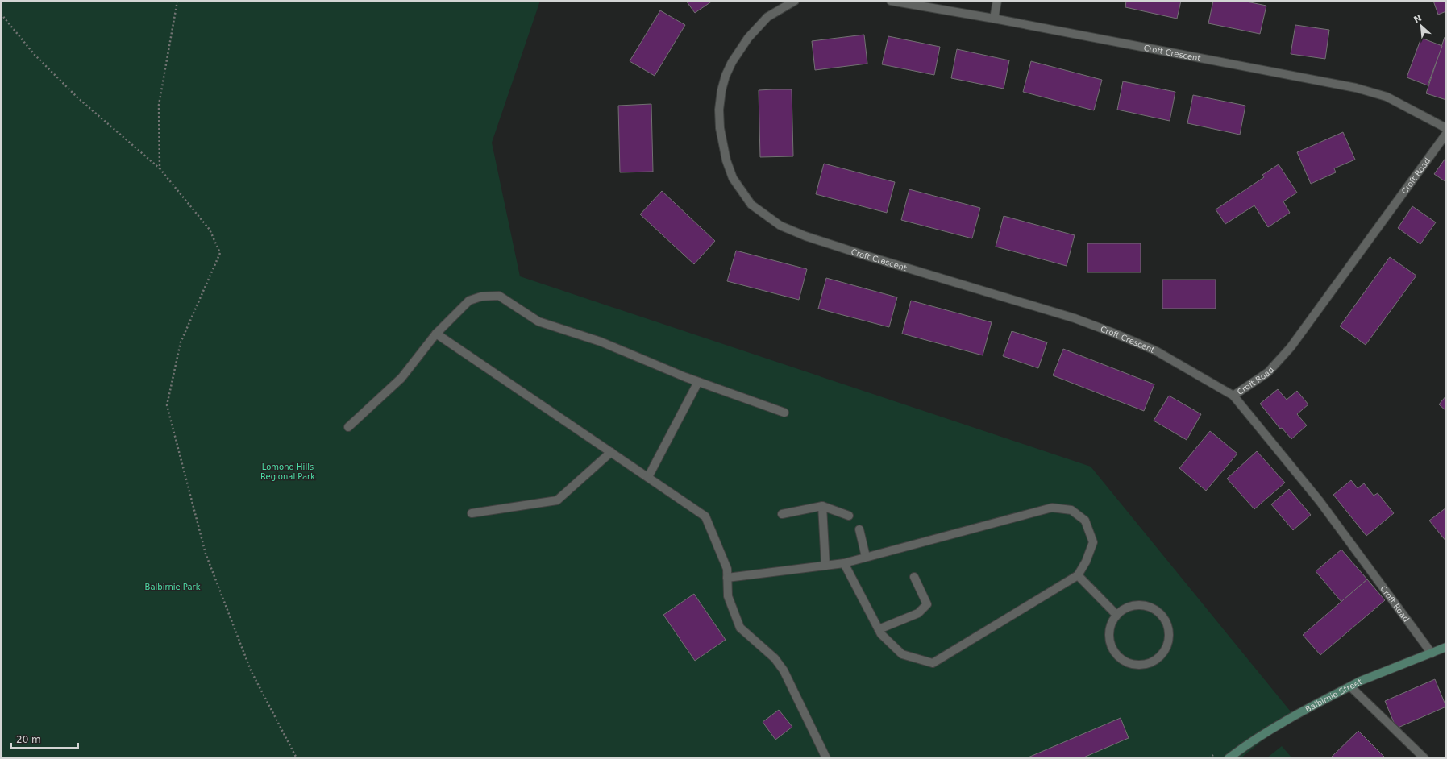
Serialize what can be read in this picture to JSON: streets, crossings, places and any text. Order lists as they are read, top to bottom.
{
  "streets": {
    "main road": ["Balbirnie Street"],
    "street": ["Croft Crescent", "Croft Road"]
  },
  "crossings": [
    ["Croft Crescent", "Croft Road"],
    ["Croft Road", "Balbirnie Street"]
  ],
  "parks": ["Lomond Hills Regional Park", "Balbirnie Park"],
  "scale_bar": "20 m",
  "north": "top left"
}
